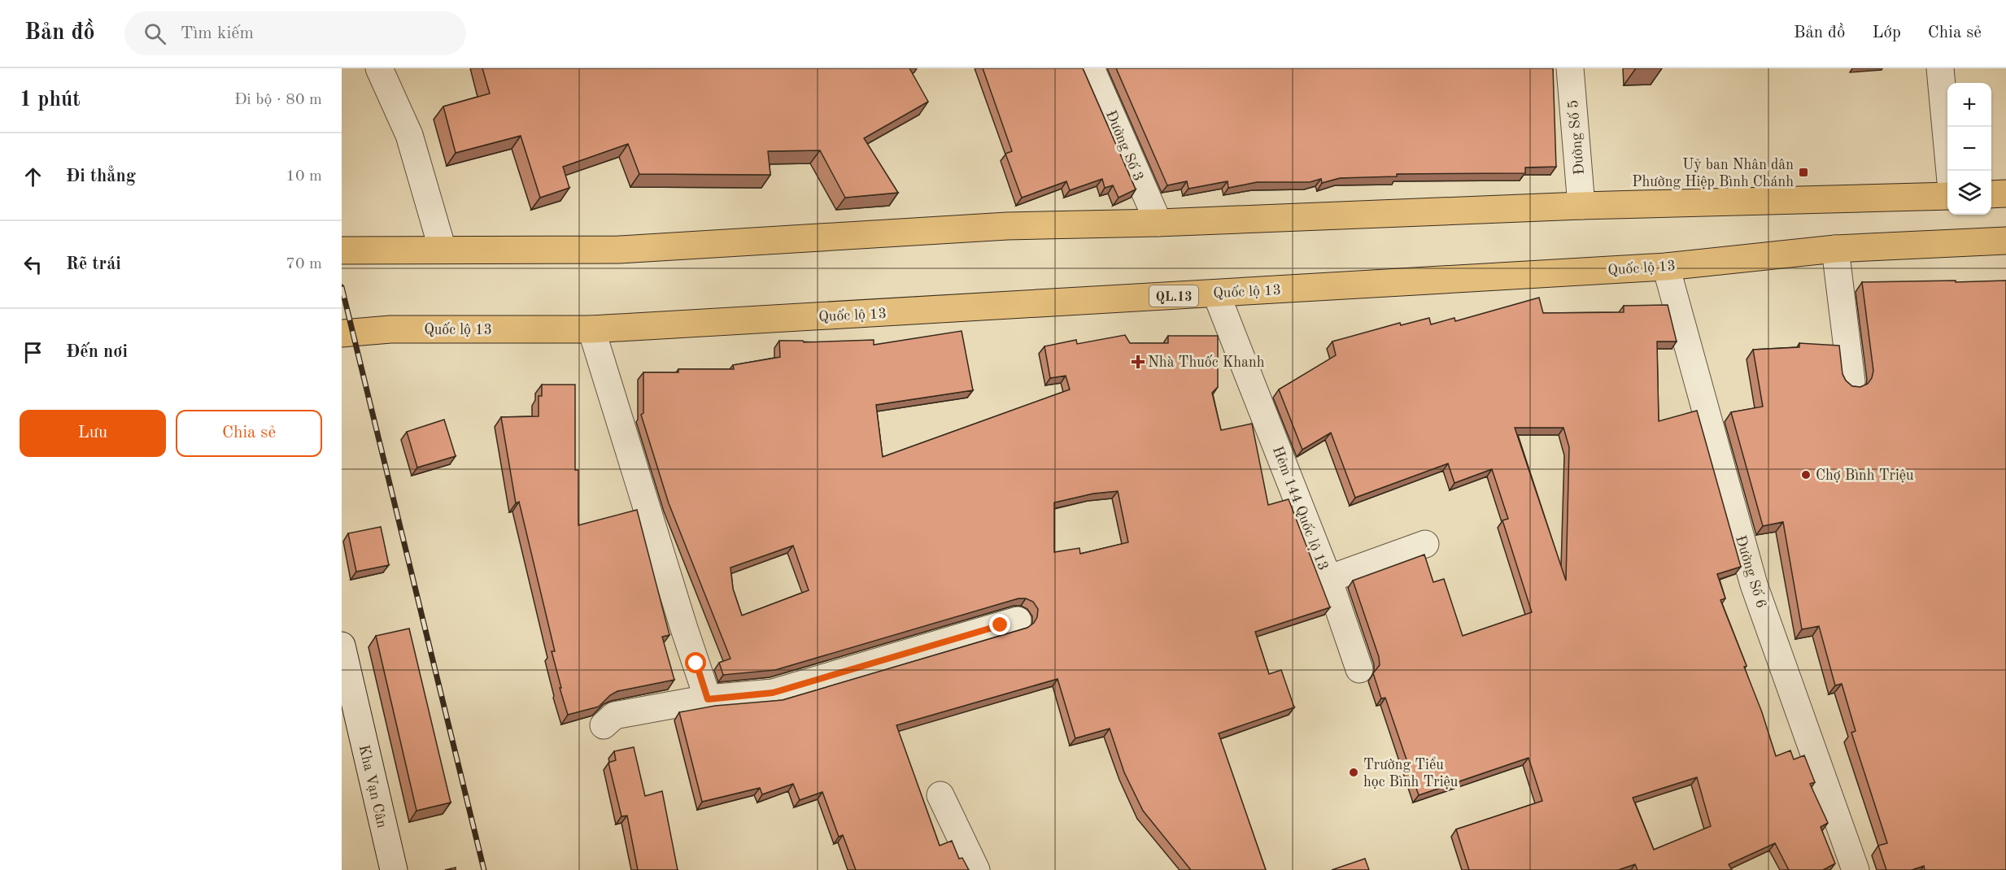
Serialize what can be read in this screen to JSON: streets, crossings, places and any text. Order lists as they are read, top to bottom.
{
  "streets": {
    "highway": ["Quốc lộ 13", "QL.13"],
    "street": [
      "Đường Số 5",
      "Đường Số 3",
      "Hẻm 144 Quốc lộ 13",
      "Đường Số 6",
      "Kha Vạn Cân"
    ]
  },
  "crossings": [
    ["Quốc lộ 13", "Hẻm 144 Quốc lộ 13"],
    ["Quốc lộ 13", "Đường Số 6"]
  ],
  "places": {
    "transit": ["Uỷ ban Nhân dân Phường Hiệp Bình Chánh"],
    "health": ["Nhà Thuốc Khanh"],
    "other": ["Chợ Bình Triệu", "Trường Tiểu học Bình Triệu"]
  },
  "page": {
    "header": "Bản đồ",
    "search": "Tìm kiếm",
    "nav": ["Bản đồ", "Lớp", "Chia sẻ"],
    "heading": ["1 phút", "Đi bộ · 80 m"],
    "map_buttons": ["+", "−"],
    "list": [
      ["Đi thẳng", "10 m"],
      ["Rẽ trái", "70 m"],
      "Đến nơi"
    ],
    "buttons": ["Lưu", "Chia sẻ"]
  }
}
